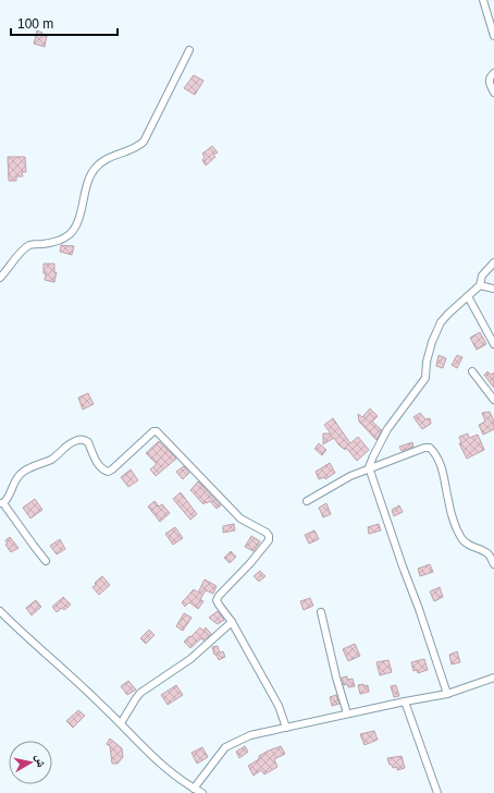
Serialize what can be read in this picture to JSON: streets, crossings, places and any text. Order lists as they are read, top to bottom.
{
  "scale_bar": "100 m",
  "north": "right"
}
